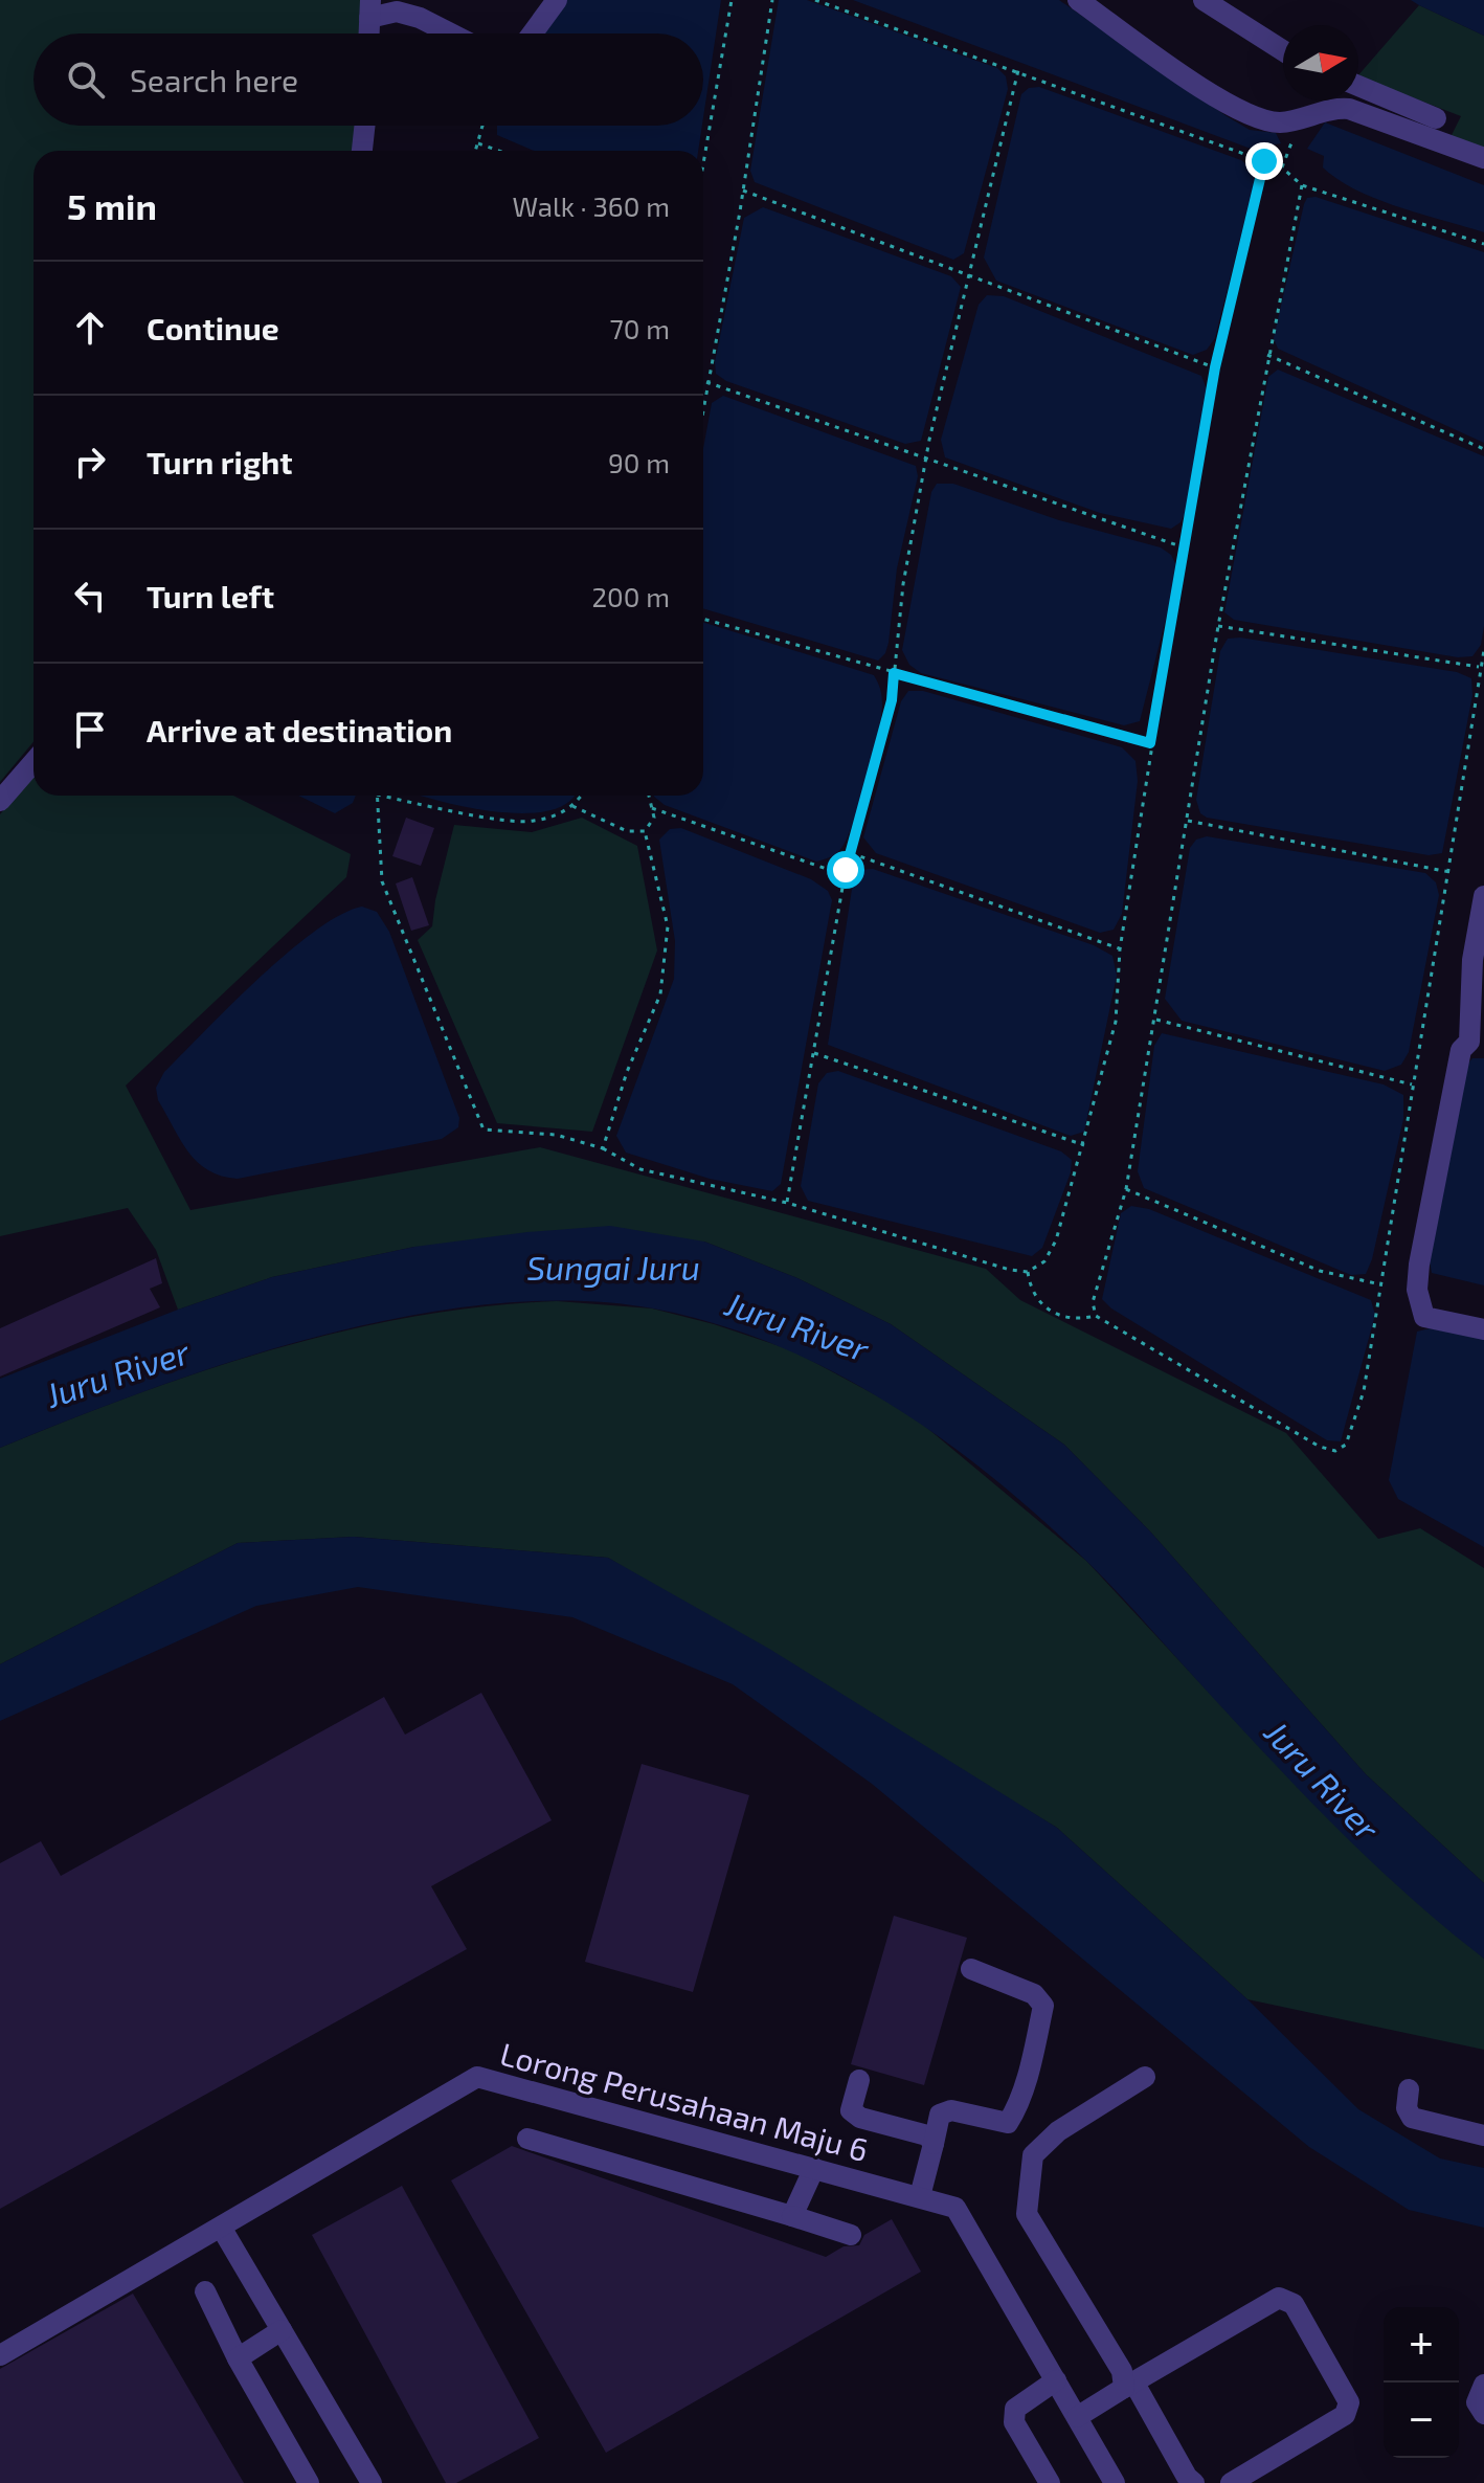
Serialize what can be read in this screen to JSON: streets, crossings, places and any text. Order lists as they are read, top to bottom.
{
  "streets": {
    "street": ["Lorong Perusahaan Maju 6"]
  },
  "water": ["Sungai Juru", "Juru River"],
  "north": "right",
  "page": {
    "search": "Search here",
    "heading": ["5 min", "Walk · 360 m"],
    "list": [
      ["Continue", "70 m"],
      ["Turn right", "90 m"],
      ["Turn left", "200 m"],
      "Arrive at destination"
    ],
    "map_buttons": ["+", "−"]
  }
}
